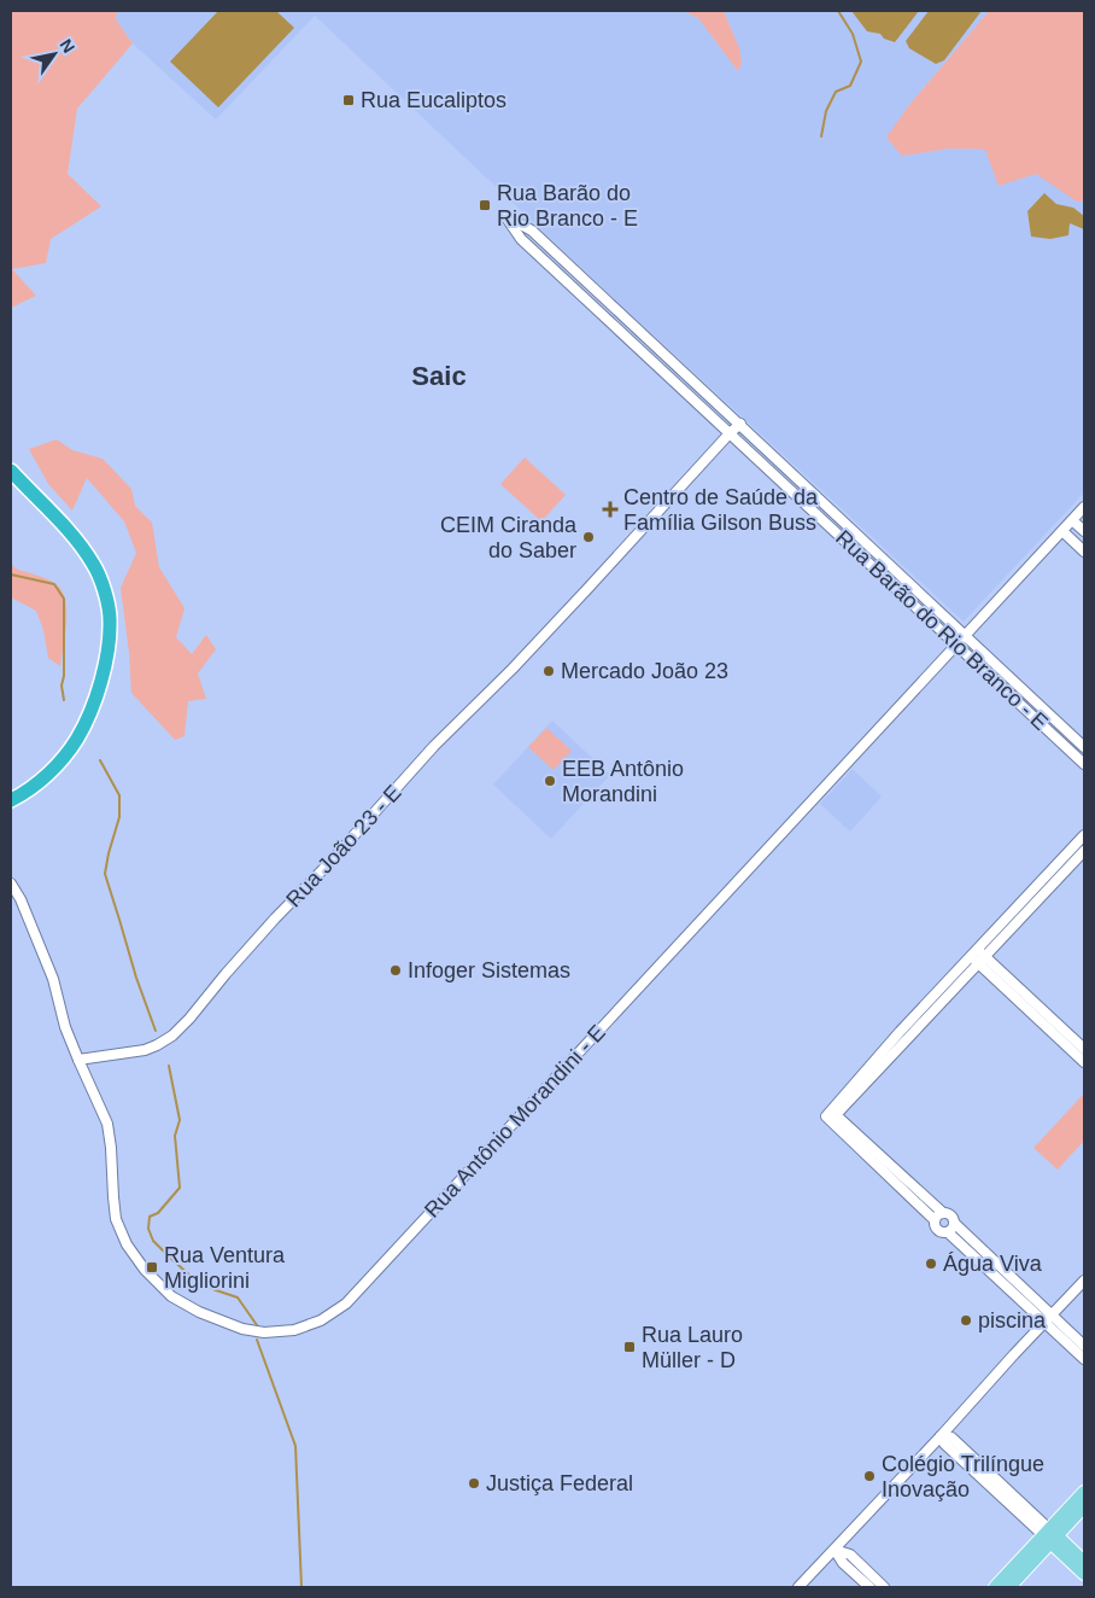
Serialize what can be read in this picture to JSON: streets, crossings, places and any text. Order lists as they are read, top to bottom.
{
  "streets": {
    "street": ["Rua Barão do Rio Branco - E", "Rua João 23 - E", "Rua Antônio Morandini - E"]
  },
  "crossings": [
    ["Rua Barão do Rio Branco - E", "Rua João 23 - E"],
    ["Rua Barão do Rio Branco - E", "Rua Antônio Morandini - E"],
    ["Rua João 23 - E", "Rua Antônio Morandini - E"]
  ],
  "districts": ["Saic"],
  "places": {
    "transit": [
      "Rua Eucaliptos",
      "Rua Barão do Rio Branco - E",
      "Rua Ventura Migliorini",
      "Rua Lauro Müller - D"
    ],
    "health": ["Centro de Saúde da Família Gilson Buss"],
    "other": [
      "CEIM Ciranda do Saber",
      "Mercado João 23",
      "EEB Antônio Morandini",
      "Infoger Sistemas",
      "Água Viva",
      "piscina",
      "Colégio Trilíngue Inovação",
      "Justiça Federal"
    ]
  },
  "north": "top right"
}
